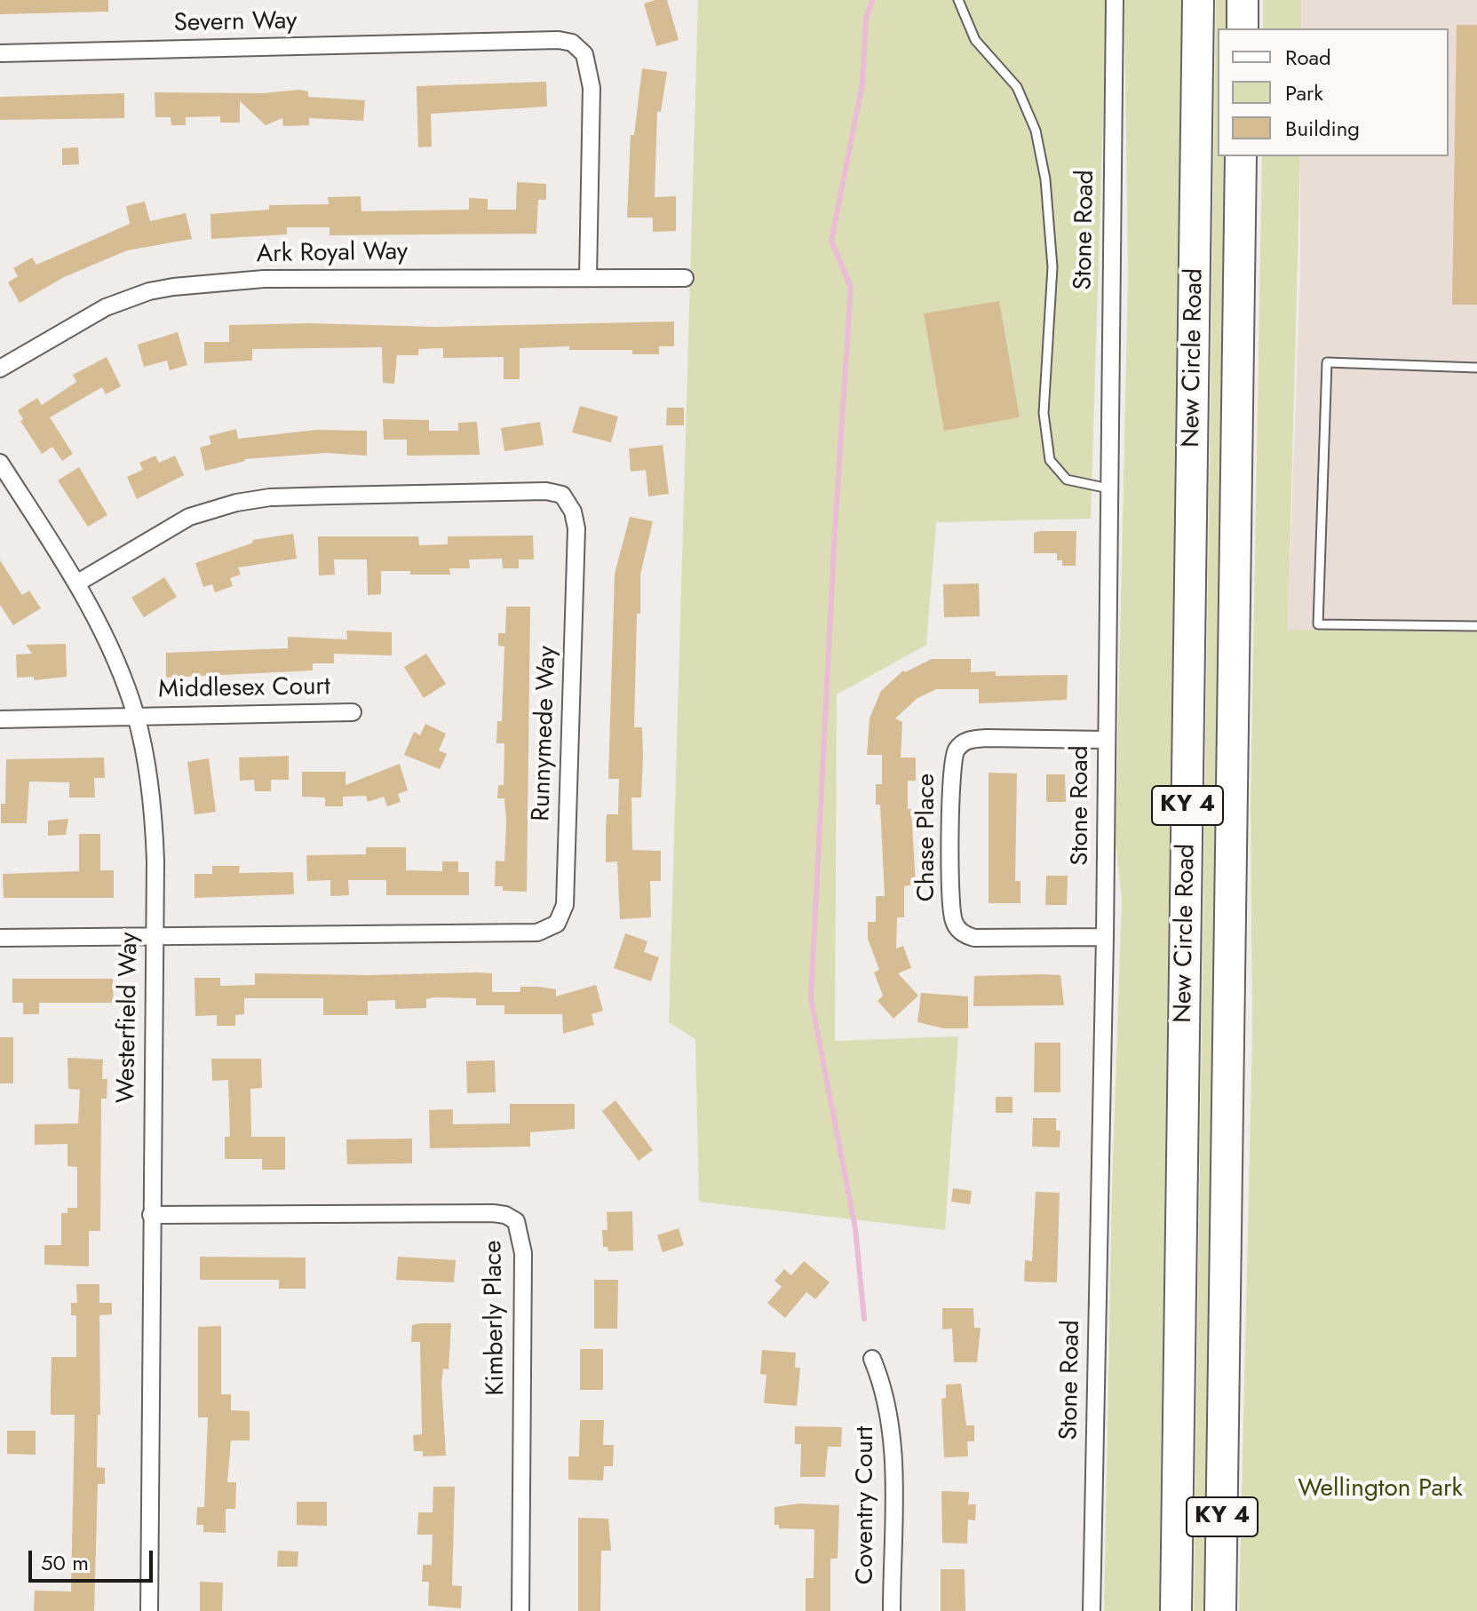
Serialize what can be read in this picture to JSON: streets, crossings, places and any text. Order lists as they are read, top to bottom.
{
  "streets": {
    "highway": ["New Circle Road", "KY 4"],
    "street": [
      "Severn Way",
      "Stone Road",
      "Ark Royal Way",
      "Middlesex Court",
      "Runnymede Way",
      "Chase Place",
      "Westerfield Way",
      "Kimberly Place",
      "Coventry Court"
    ]
  },
  "crossings": [
    ["Severn Way", "Ark Royal Way"],
    ["Stone Road", "Chase Place"],
    ["Middlesex Court", "Westerfield Way"],
    ["Runnymede Way", "Westerfield Way"],
    ["Westerfield Way", "Kimberly Place"]
  ],
  "parks": ["Wellington Park"],
  "legend": ["Road", "Park", "Building"],
  "scale_bar": "50 m"
}
